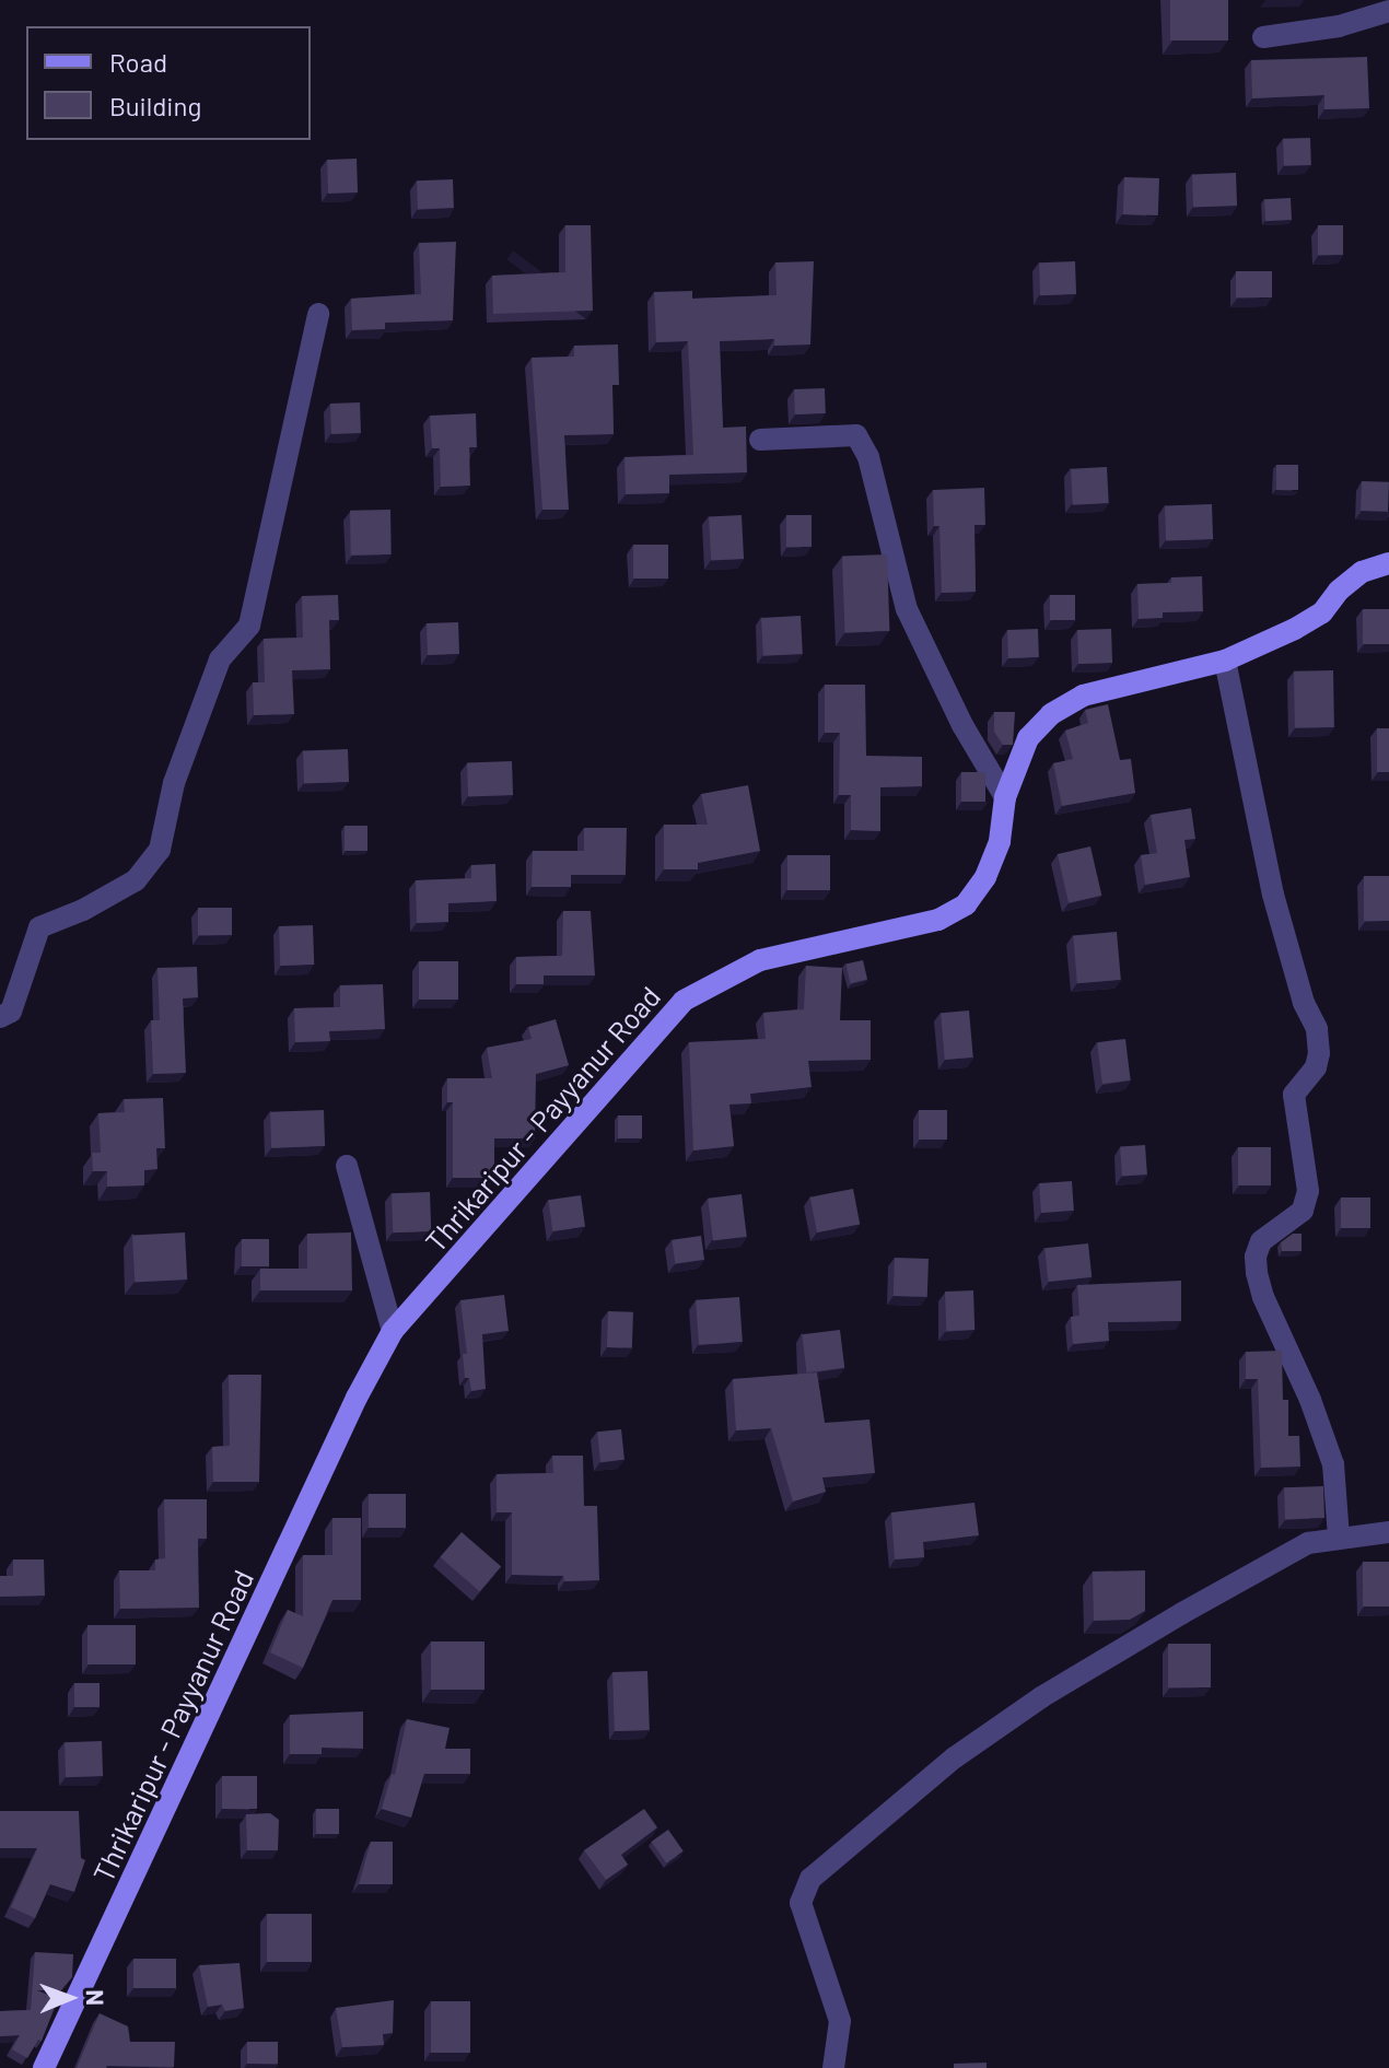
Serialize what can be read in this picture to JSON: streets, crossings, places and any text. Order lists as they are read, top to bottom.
{
  "streets": {
    "main road": ["Thrikaripur - Payyanur Road"]
  },
  "legend": ["Road", "Building"],
  "north": "right"
}
